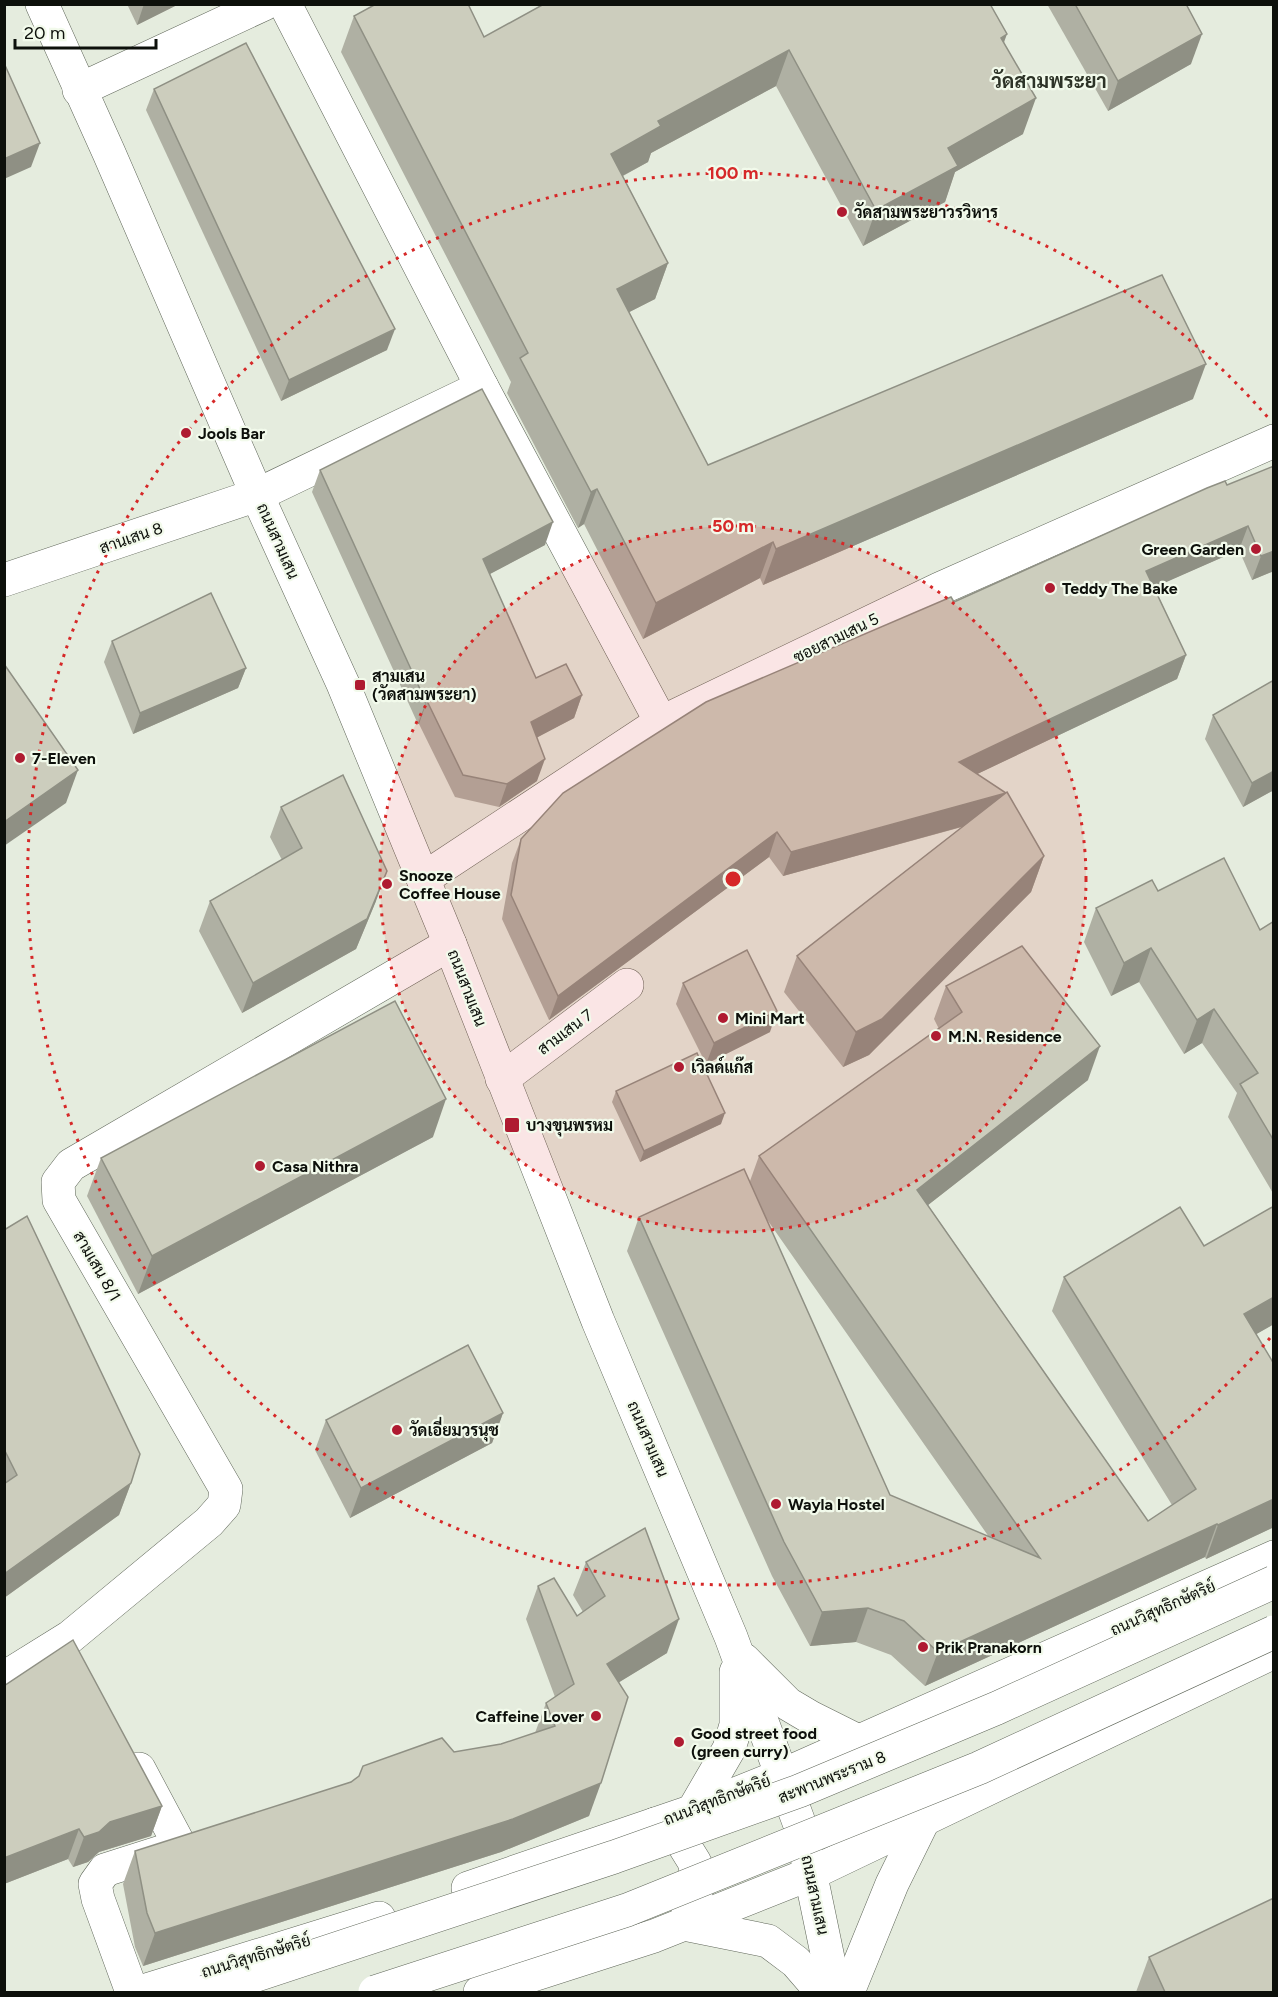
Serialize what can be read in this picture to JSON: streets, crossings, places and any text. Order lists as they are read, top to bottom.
{
  "streets": {
    "street": [
      "สานเสน 8",
      "ถนนสามเสน",
      "ซอยสามเสน 5",
      "สามเสน 7",
      "สามเสน 8/1",
      "ถนนวิสุทธิกษัตริย์",
      "สะพานพระราม 8"
    ]
  },
  "crossings": [
    ["สานเสน 8", "ถนนสามเสน"],
    ["ถนนสามเสน", "ซอยสามเสน 5"],
    ["ถนนสามเสน", "สามเสน 7"],
    ["ถนนสามเสน", "สามเสน 8/1"],
    ["ถนนสามเสน", "ถนนวิสุทธิกษัตริย์"]
  ],
  "districts": ["วัดสามพระยา"],
  "places": {
    "other": [
      "วัดสามพระยาวรวิหาร",
      "Jools Bar",
      "Green Garden",
      "Teddy The Bake",
      "7-Eleven",
      "Snooze Coffee House",
      "Mini Mart",
      "M.N. Residence",
      "เวิลด์แก๊ส",
      "Casa Nithra",
      "วัดเอี่ยมวรนุช",
      "Wayla Hostel",
      "Prik Pranakorn",
      "Caffeine Lover",
      "Good street food (green curry)"
    ],
    "transit": ["สามเสน (วัดสามพระยา)", "บางขุนพรหม"]
  },
  "scale_bar": "20 m",
  "rings": ["100 m", "50 m"]
}
